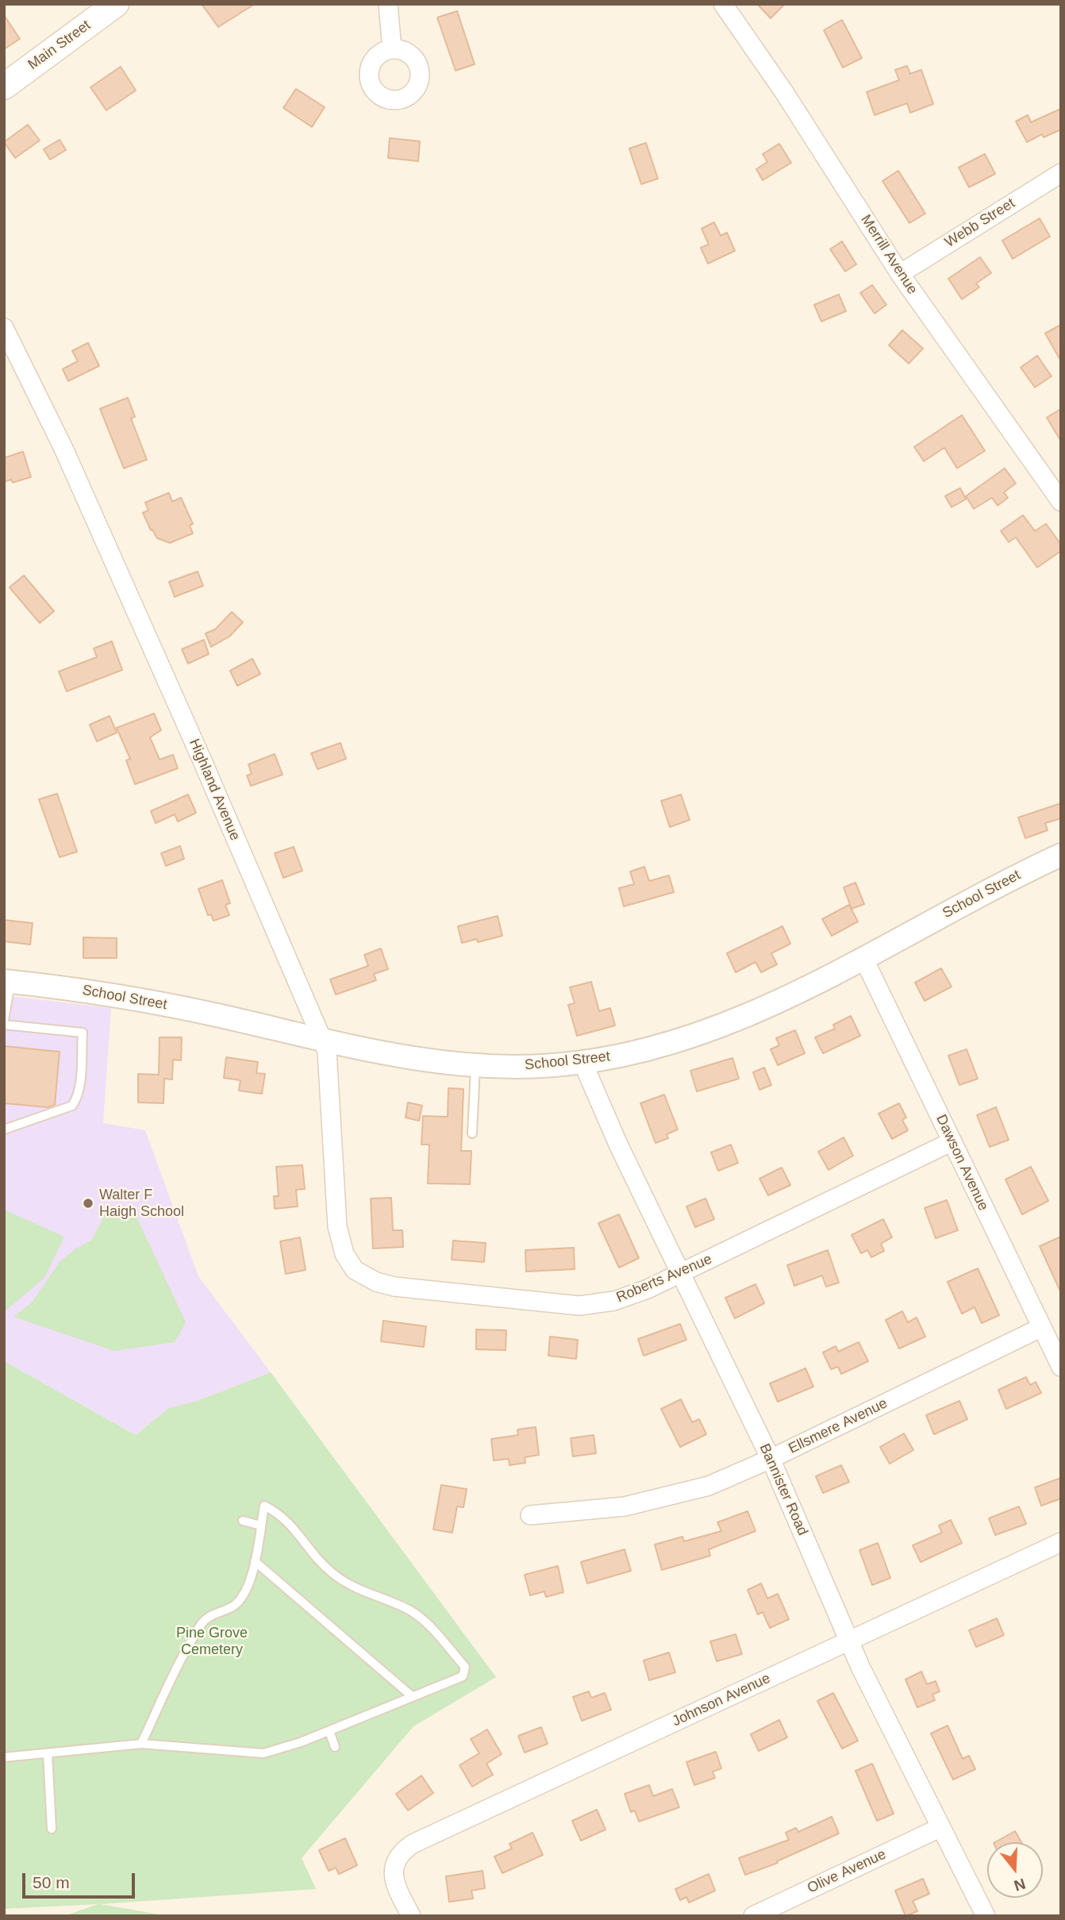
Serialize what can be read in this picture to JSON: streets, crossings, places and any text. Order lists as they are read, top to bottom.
{
  "streets": {
    "main road": ["Main Street"],
    "street": [
      "Webb Street",
      "Merrill Avenue",
      "Highland Avenue",
      "School Street",
      "Dawson Avenue",
      "Roberts Avenue",
      "Ellsmere Avenue",
      "Bannister Road",
      "Johnson Avenue",
      "Olive Avenue"
    ]
  },
  "crossings": [
    ["Webb Street", "Merrill Avenue"],
    ["Highland Avenue", "School Street"],
    ["Highland Avenue", "Roberts Avenue"],
    ["School Street", "Dawson Avenue"],
    ["School Street", "Bannister Road"],
    ["Dawson Avenue", "Roberts Avenue"],
    ["Dawson Avenue", "Ellsmere Avenue"],
    ["Roberts Avenue", "Bannister Road"],
    ["Ellsmere Avenue", "Bannister Road"],
    ["Bannister Road", "Johnson Avenue"],
    ["Bannister Road", "Olive Avenue"]
  ],
  "parks": ["Pine Grove Cemetery"],
  "places": ["Walter F Haigh School"],
  "scale_bar": "50 m",
  "north": "bottom"
}
